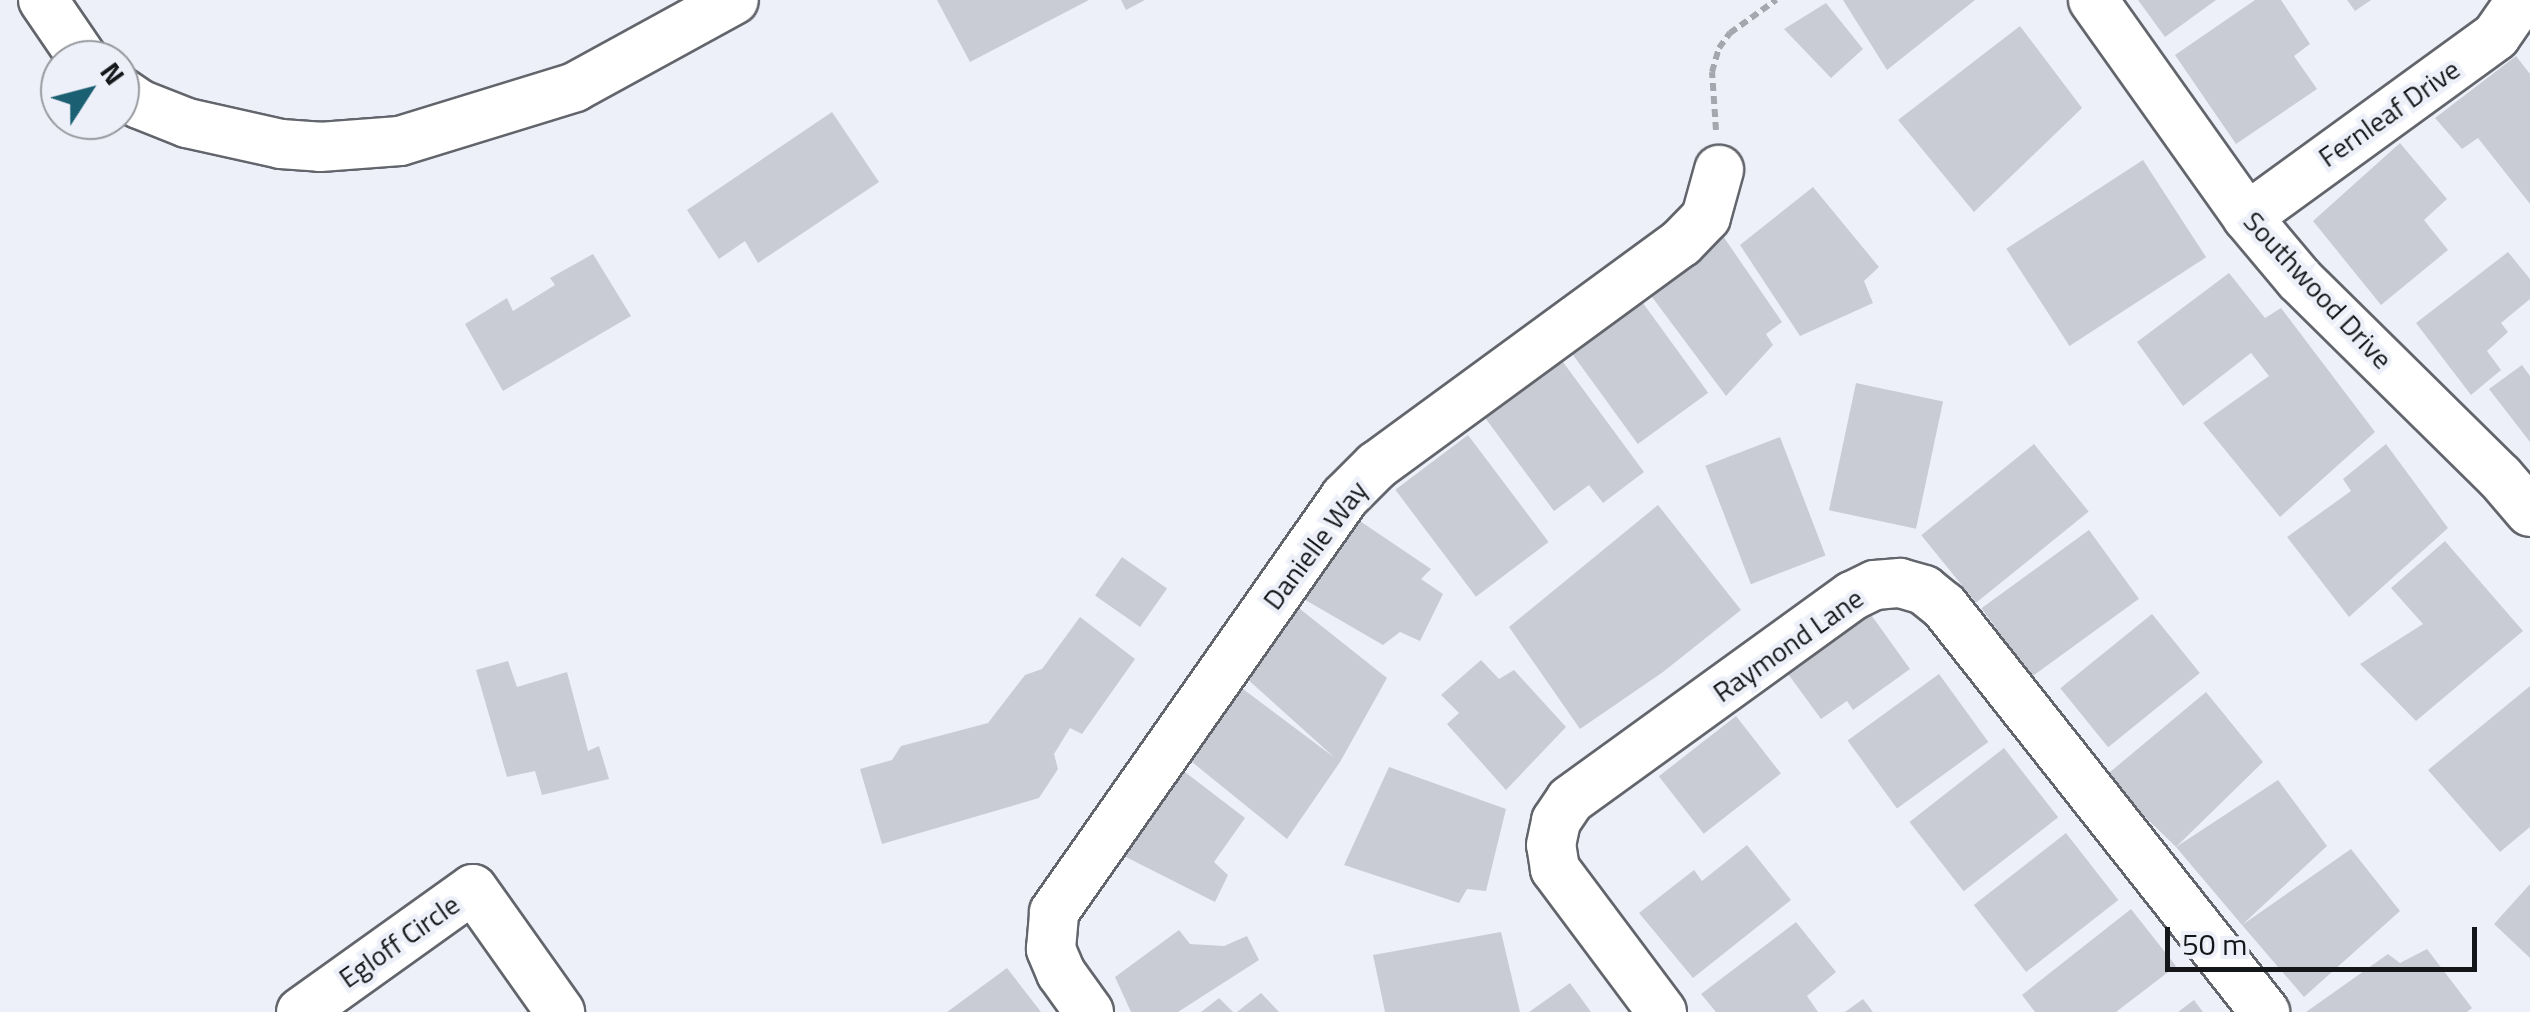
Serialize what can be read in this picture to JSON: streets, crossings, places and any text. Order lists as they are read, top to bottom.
{
  "streets": {
    "street": [
      "Fernleaf Drive",
      "Southwood Drive",
      "Danielle Way",
      "Raymond Lane",
      "Egloff Circle"
    ]
  },
  "crossings": [
    ["Fernleaf Drive", "Southwood Drive"]
  ],
  "scale_bar": "50 m",
  "north": "top right"
}
